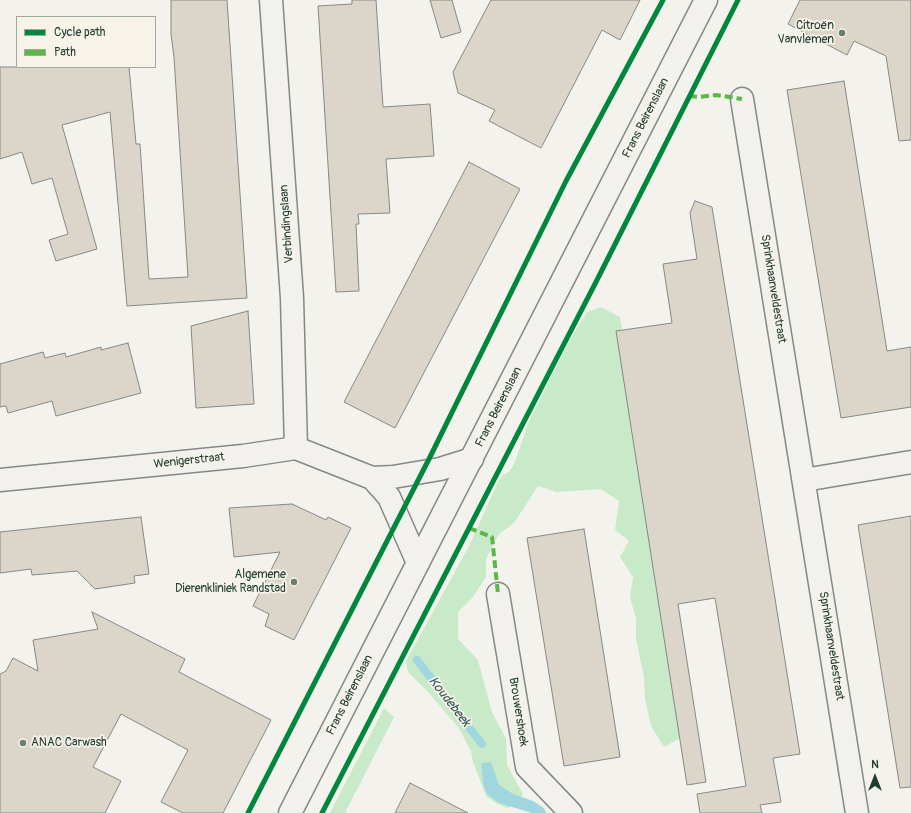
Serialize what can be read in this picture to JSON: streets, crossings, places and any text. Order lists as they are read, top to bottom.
{
  "streets": {
    "street": [
      "Frans Beirenslaan",
      "Verbindingslaan",
      "Sprinkhaanveldestraat",
      "Wenigerstraat",
      "Brouwershoek"
    ]
  },
  "crossings": [
    ["Verbindingslaan", "Wenigerstraat"]
  ],
  "water": ["Koudebeek"],
  "places": ["Citroën Vanvlemen", "Algemene Dierenkliniek Randstad", "ANAC Carwash"],
  "legend": ["Cycle path", "Path"],
  "north": "top"
}
